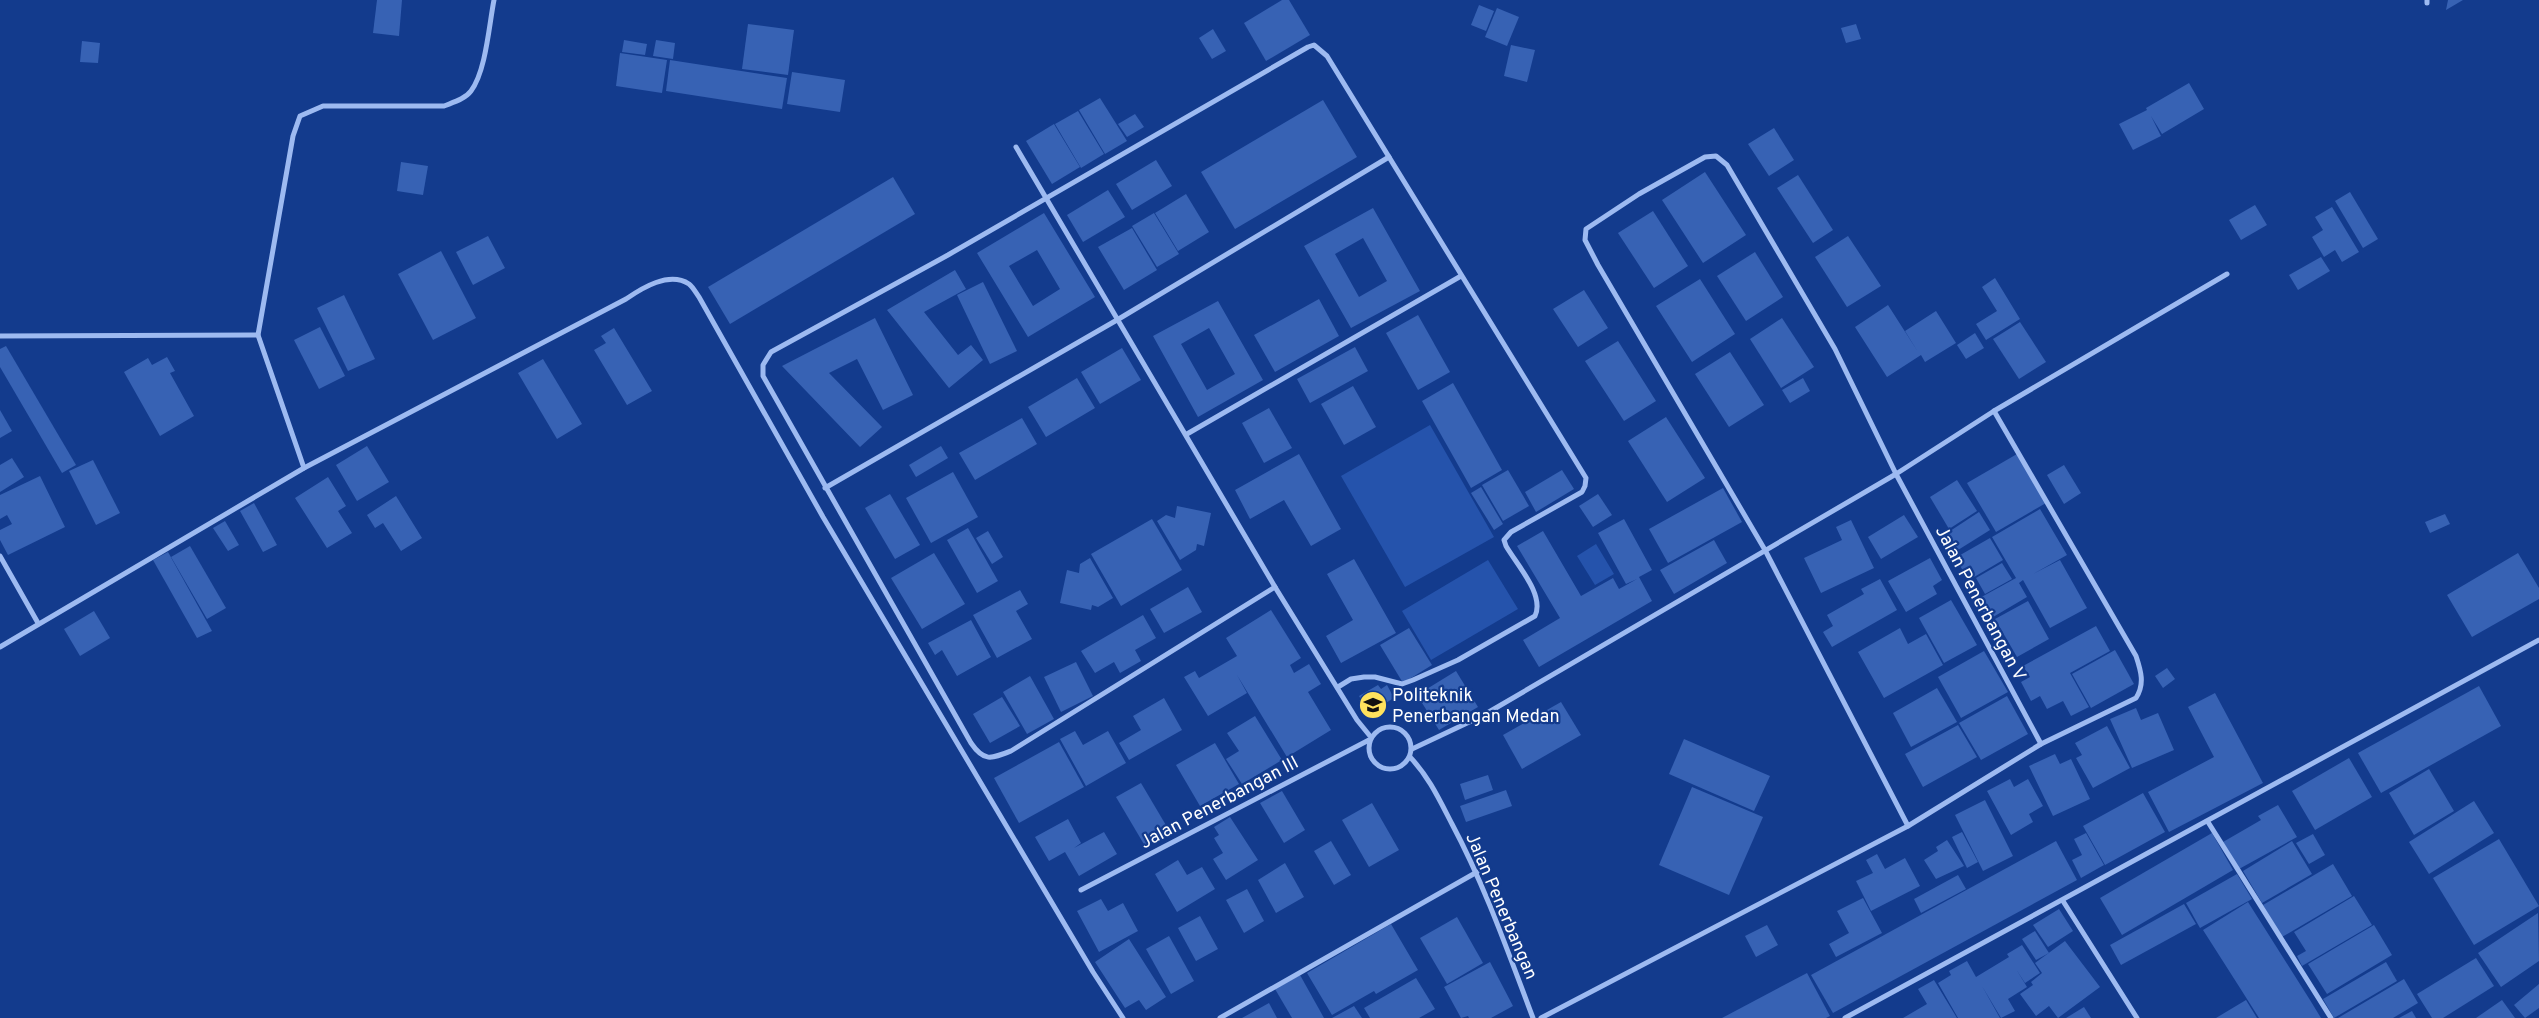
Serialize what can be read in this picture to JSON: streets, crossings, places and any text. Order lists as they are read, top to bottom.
{
  "streets": {
    "street": ["Jalan Penerbangan V", "Jalan Penerbangan III", "Jalan Penerbangan"]
  },
  "crossings": [
    ["Jalan Penerbangan III", "Jalan Penerbangan"]
  ],
  "places": {
    "school or university": ["Politeknik Penerbangan Medan"]
  }
}
